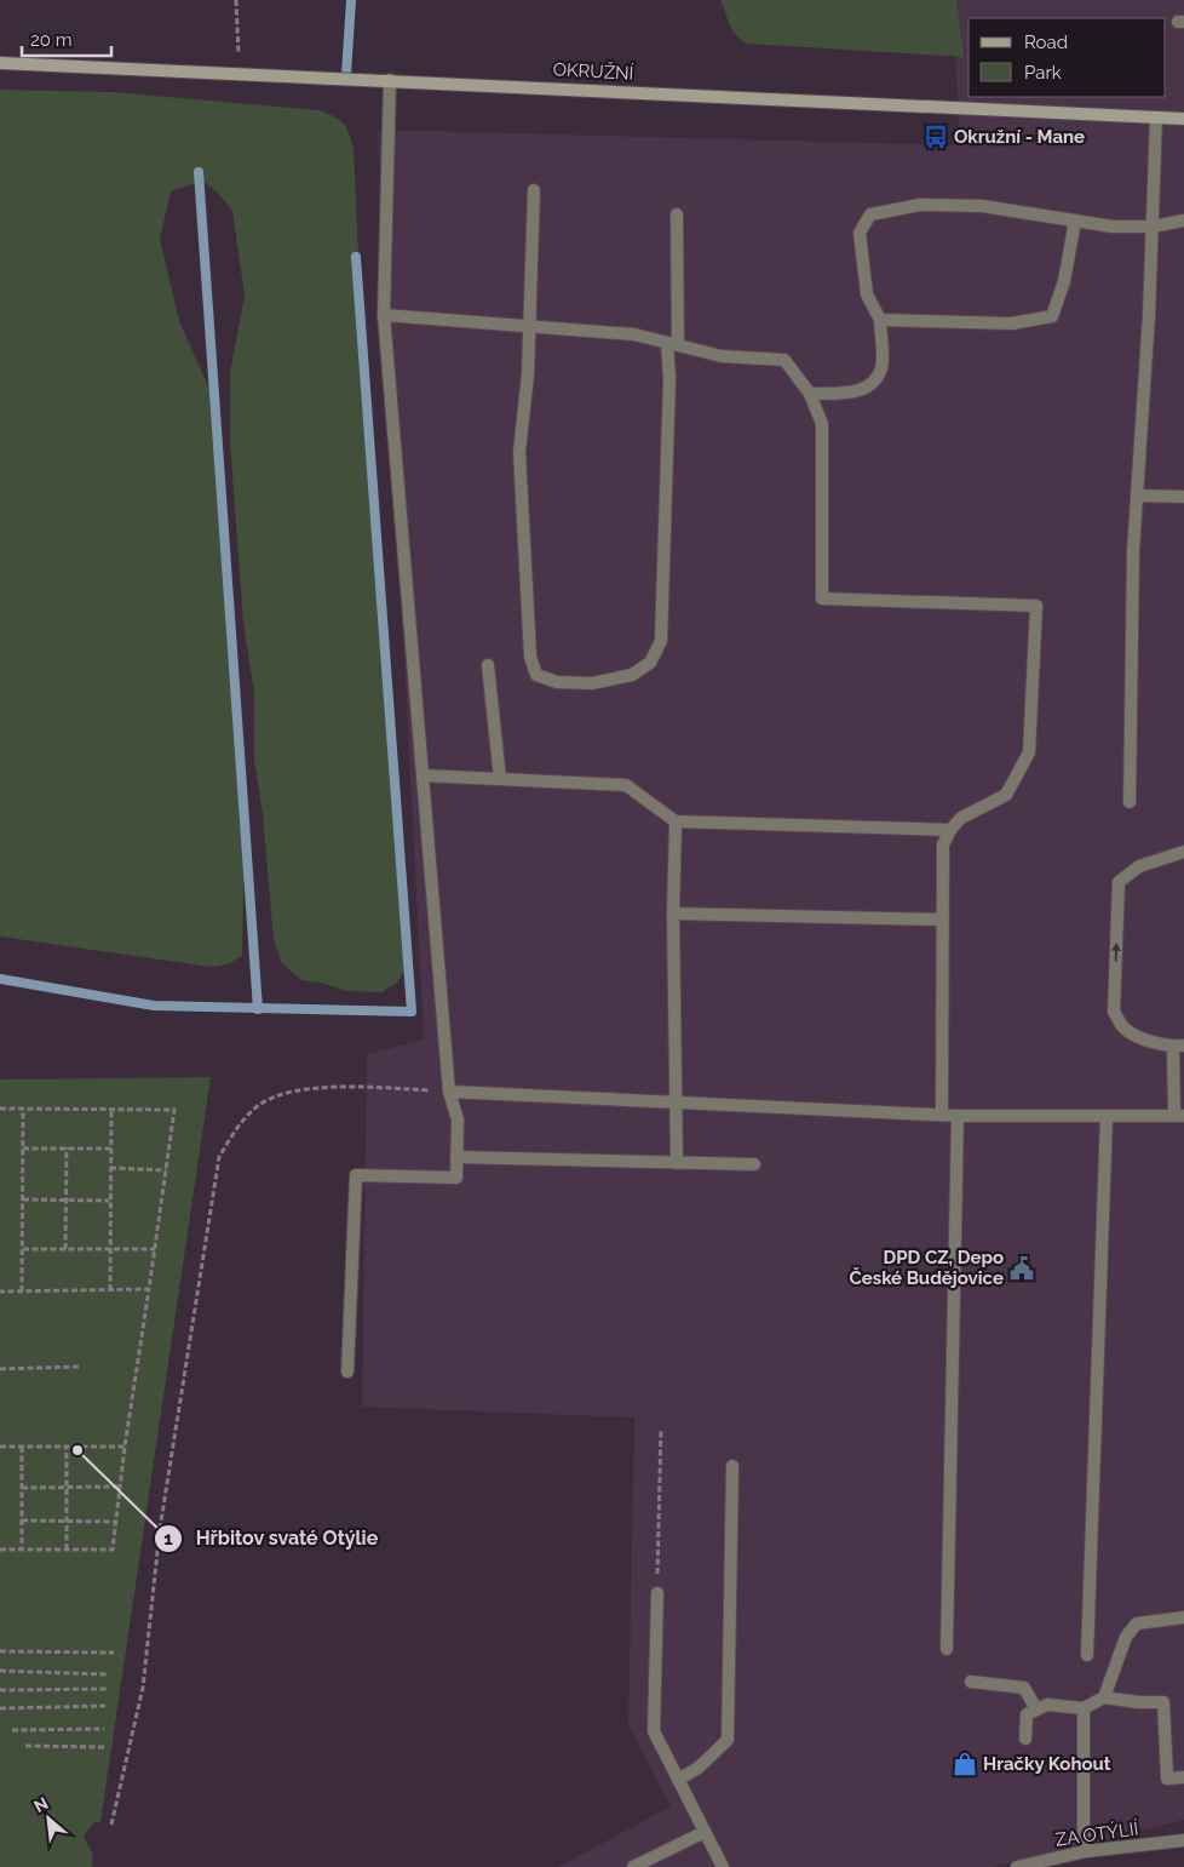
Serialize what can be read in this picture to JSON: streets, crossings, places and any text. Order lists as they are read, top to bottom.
{
  "streets": {
    "main road": ["OKRUŽNÍ"],
    "street": ["ZA OTÝLIÍ"]
  },
  "places": {
    "bus stop": ["Okružní - Mane"],
    "public building": ["DPD CZ, Depo České Budějovice"],
    "other": ["Hřbitov svaté Otýlie"],
    "shop": ["Hračky Kohout"]
  },
  "legend": ["Road", "Park"],
  "scale_bar": "20 m",
  "north": "top left"
}
